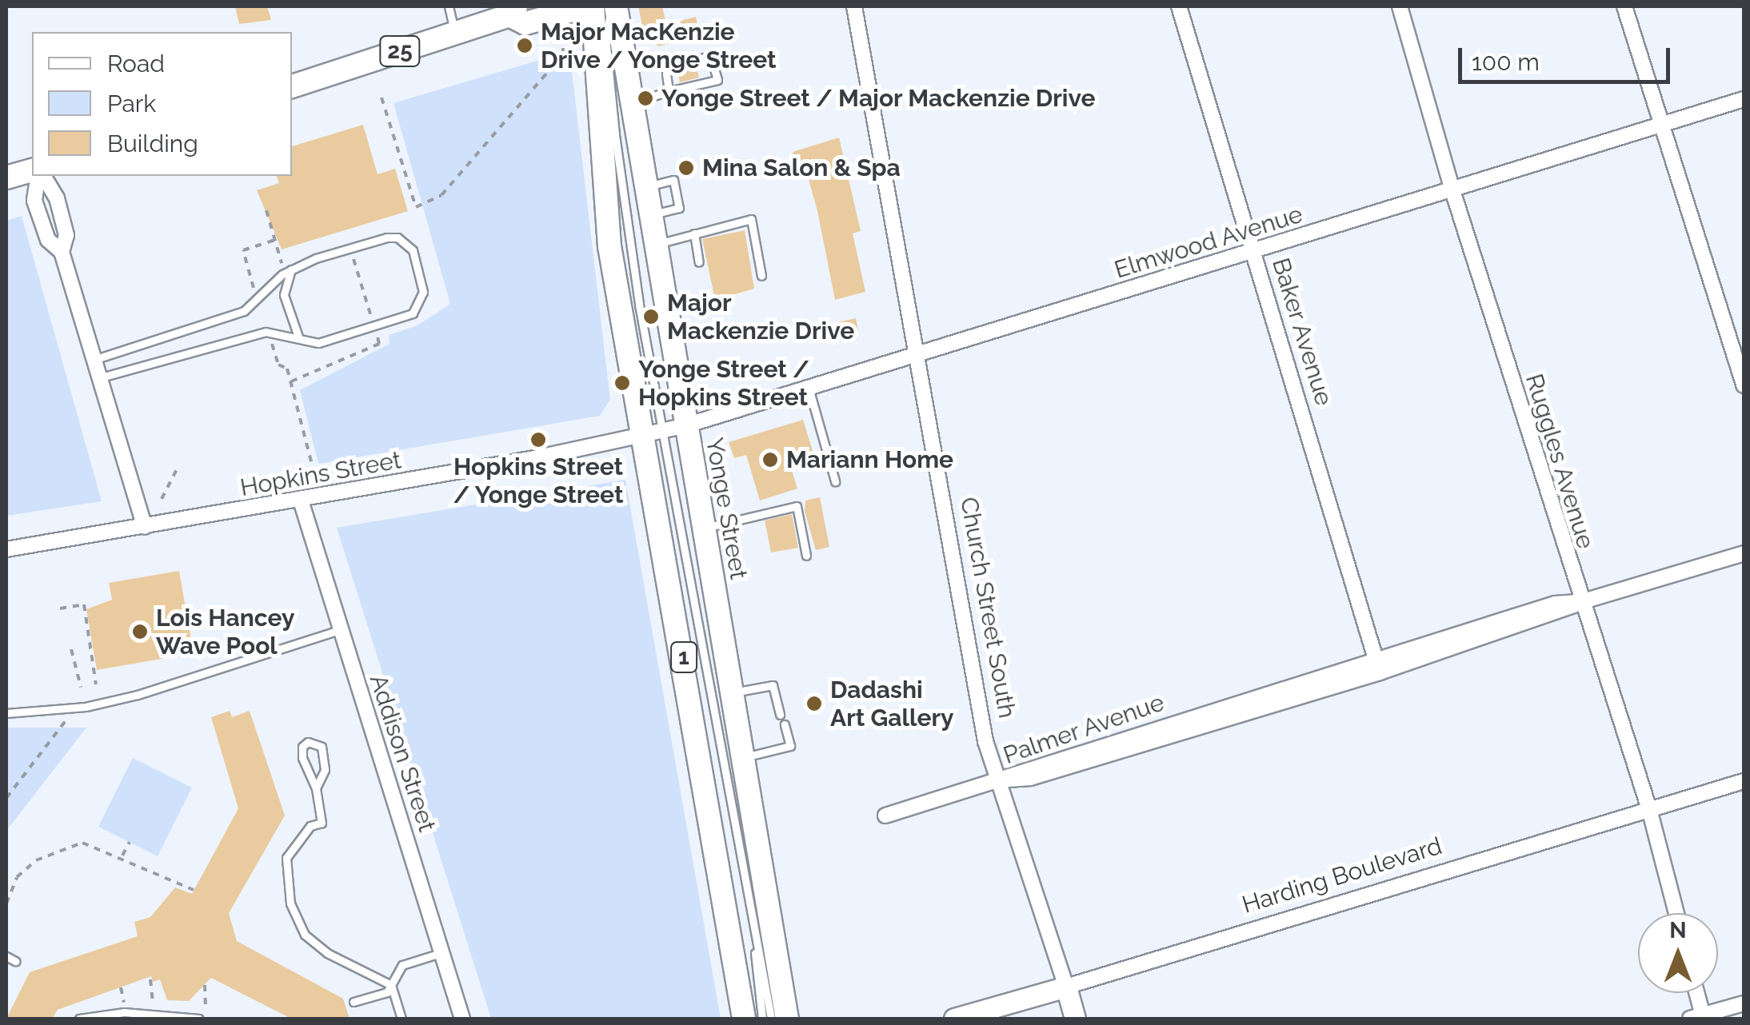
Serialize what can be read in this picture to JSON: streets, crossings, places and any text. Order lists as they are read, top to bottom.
{
  "streets": {
    "main road": ["25", "Yonge Street", "1"],
    "street": [
      "Elmwood Avenue",
      "Baker Avenue",
      "Ruggles Avenue",
      "Hopkins Street",
      "Church Street South",
      "Palmer Avenue",
      "Addison Street",
      "Harding Boulevard"
    ]
  },
  "crossings": [
    ["Elmwood Avenue", "Baker Avenue"],
    ["Elmwood Avenue", "Ruggles Avenue"],
    ["Elmwood Avenue", "Hopkins Street"],
    ["Elmwood Avenue", "Yonge Street"],
    ["Elmwood Avenue", "Church Street South"],
    ["Baker Avenue", "Palmer Avenue"],
    ["Ruggles Avenue", "Palmer Avenue"],
    ["Ruggles Avenue", "Harding Boulevard"],
    ["Hopkins Street", "Yonge Street"],
    ["Hopkins Street", "1"],
    ["Hopkins Street", "Addison Street"],
    ["Church Street South", "Palmer Avenue"],
    ["Church Street South", "Harding Boulevard"]
  ],
  "places": [
    "Major MacKenzie Drive / Yonge Street",
    "Yonge Street / Major Mackenzie Drive",
    "Mina Salon & Spa",
    "Major Mackenzie Drive",
    "Yonge Street / Hopkins Street",
    "Hopkins Street / Yonge Street",
    "Mariann Home",
    "Lois Hancey Wave Pool",
    "Dadashi Art Gallery"
  ],
  "legend": ["Road", "Park", "Building"],
  "scale_bar": "100 m",
  "north": "top"
}
